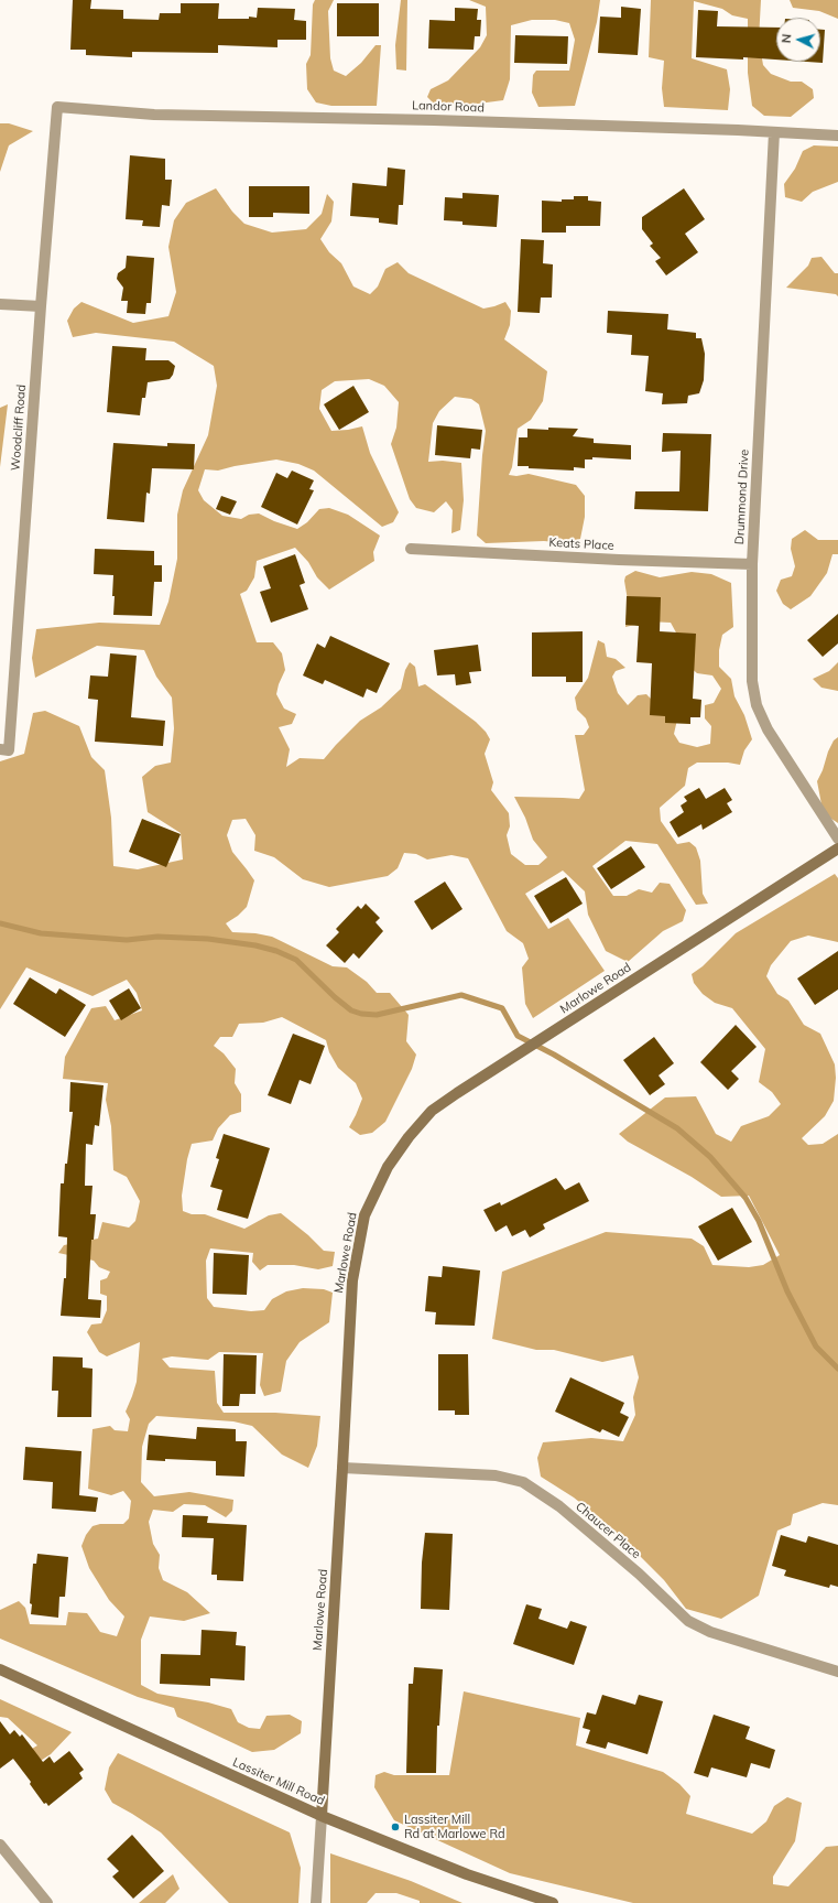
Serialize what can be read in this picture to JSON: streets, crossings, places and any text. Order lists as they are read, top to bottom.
{
  "streets": {
    "street": [
      "Landor Road",
      "Woodcliff Road",
      "Drummond Drive",
      "Keats Place",
      "Marlowe Road",
      "Chaucer Place",
      "Lassiter Mill Road"
    ]
  },
  "crossings": [
    ["Landor Road", "Woodcliff Road"],
    ["Landor Road", "Drummond Drive"],
    ["Drummond Drive", "Keats Place"],
    ["Marlowe Road", "Chaucer Place"],
    ["Marlowe Road", "Lassiter Mill Road"]
  ],
  "places": ["Lassiter Mill Rd at Marlowe Rd"],
  "north": "left"
}
